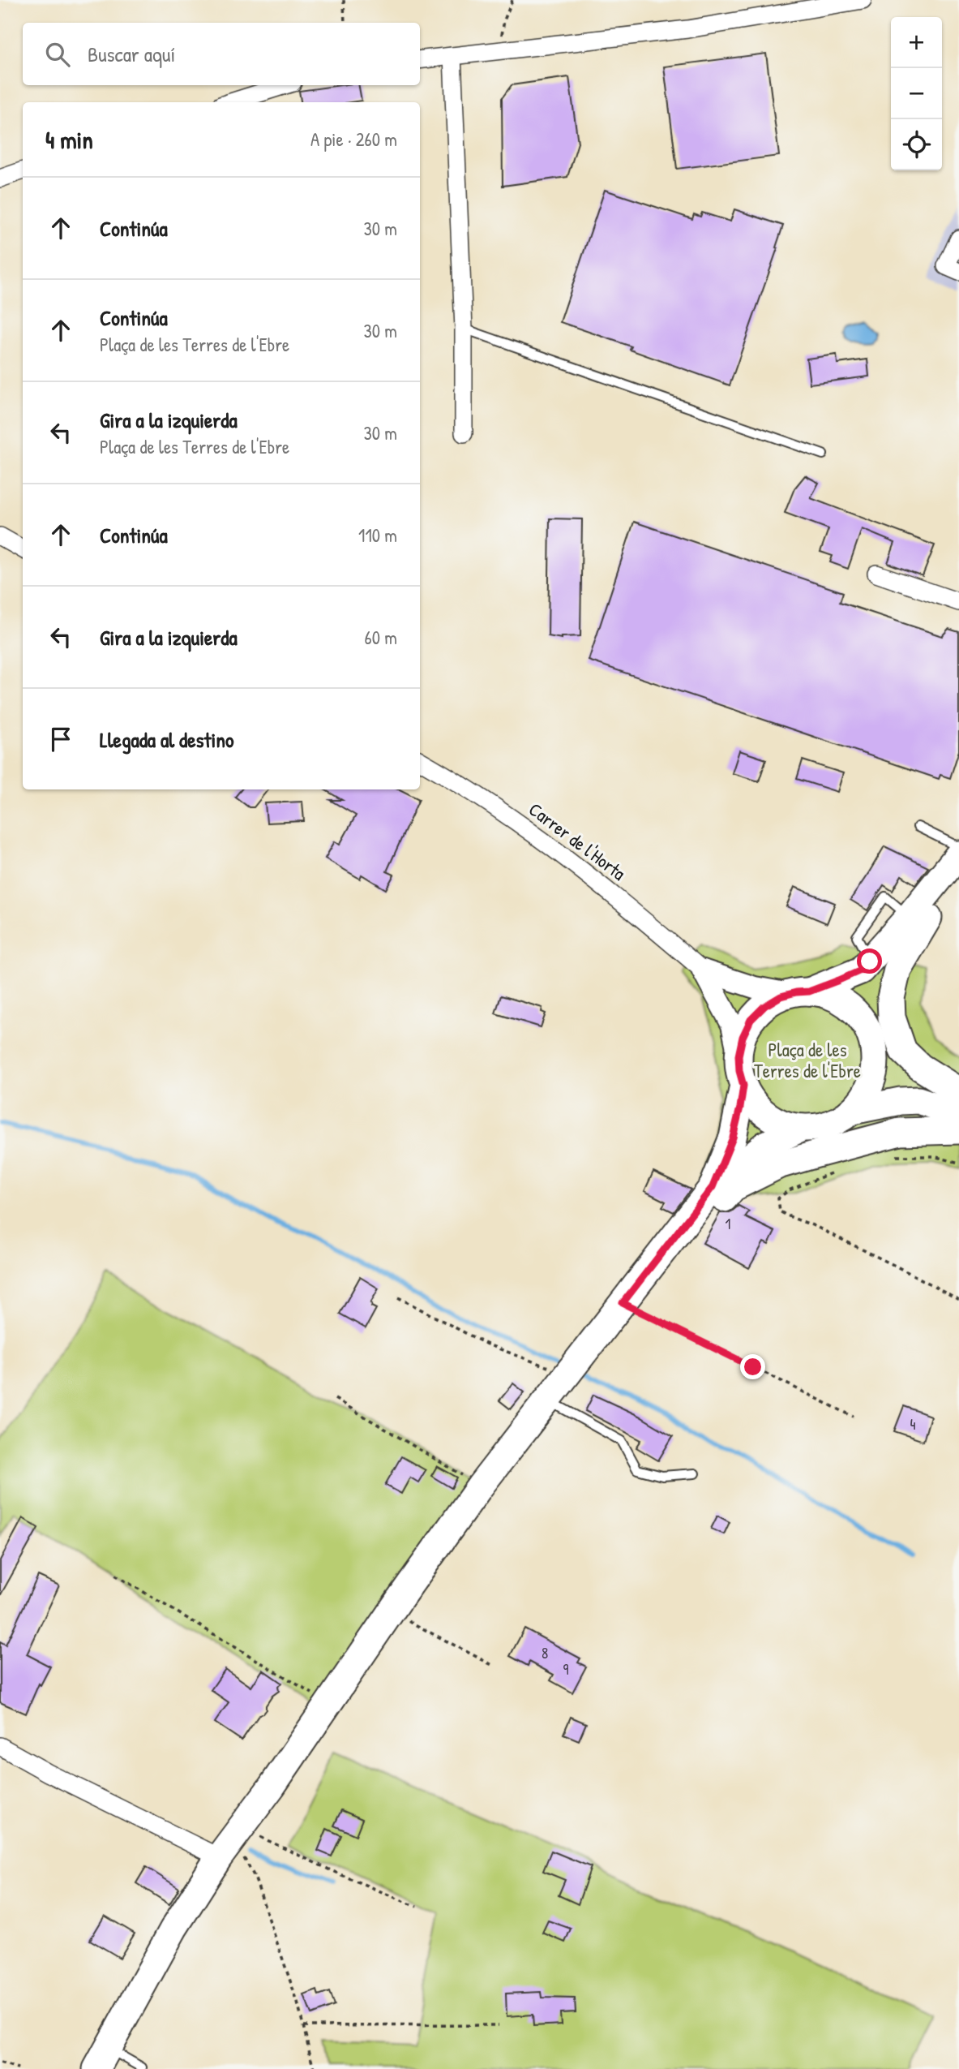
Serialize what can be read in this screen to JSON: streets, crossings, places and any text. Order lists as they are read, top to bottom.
{
  "streets": {
    "street": ["Carrer de l'Horta"]
  },
  "parks": ["Plaça de les Terres de l'Ebre"],
  "house_numbers": [
    "1",
    "4",
    "8",
    "9"
  ],
  "page": {
    "map_buttons": ["+", "−"],
    "search": "Buscar aquí",
    "heading": ["4 min", "A pie · 260 m"],
    "list": [
      ["Continúa", "30 m"],
      ["Continúa", "Plaça de les Terres de l'Ebre", "30 m"],
      ["Gira a la izquierda", "Plaça de les Terres de l'Ebre", "30 m"],
      ["Continúa", "110 m"],
      ["Gira a la izquierda", "60 m"],
      "Llegada al destino"
    ]
  }
}
